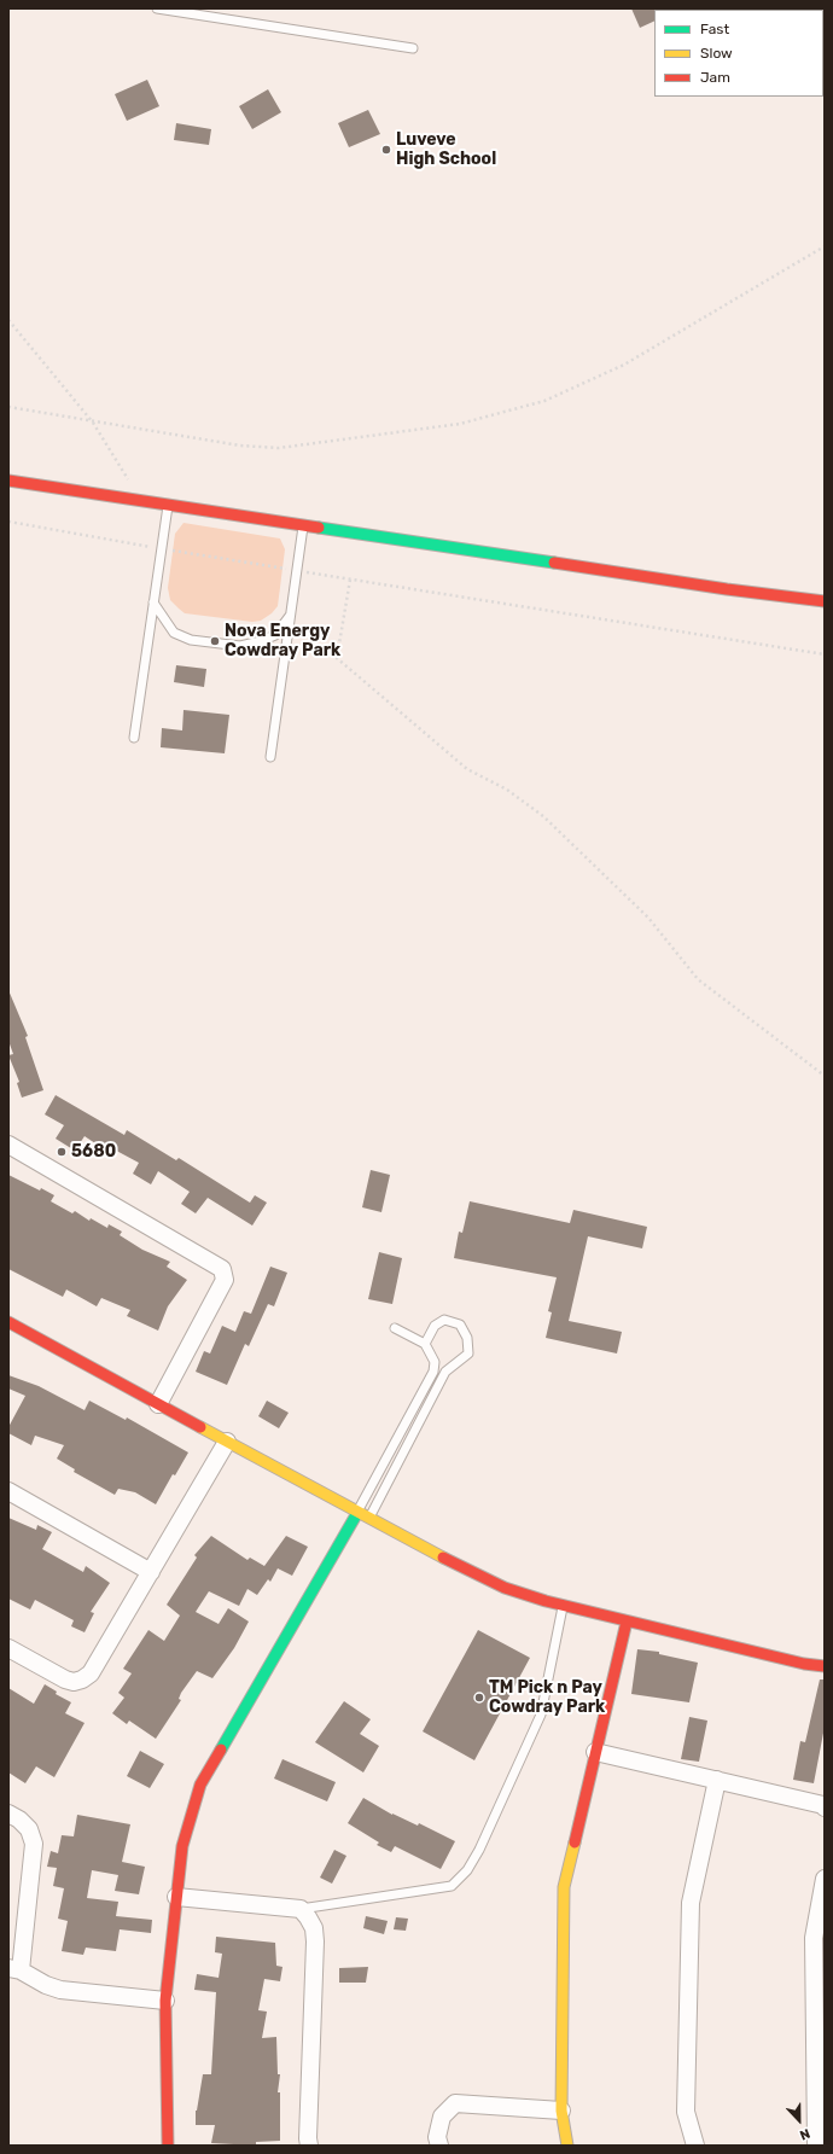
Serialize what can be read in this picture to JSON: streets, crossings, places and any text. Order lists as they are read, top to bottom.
{
  "places": [
    "Luveve High School",
    "Nova Energy Cowdray Park",
    "5680",
    "TM Pick n Pay Cowdray Park"
  ],
  "legend": ["Fast", "Slow", "Jam"],
  "north": "bottom"
}
